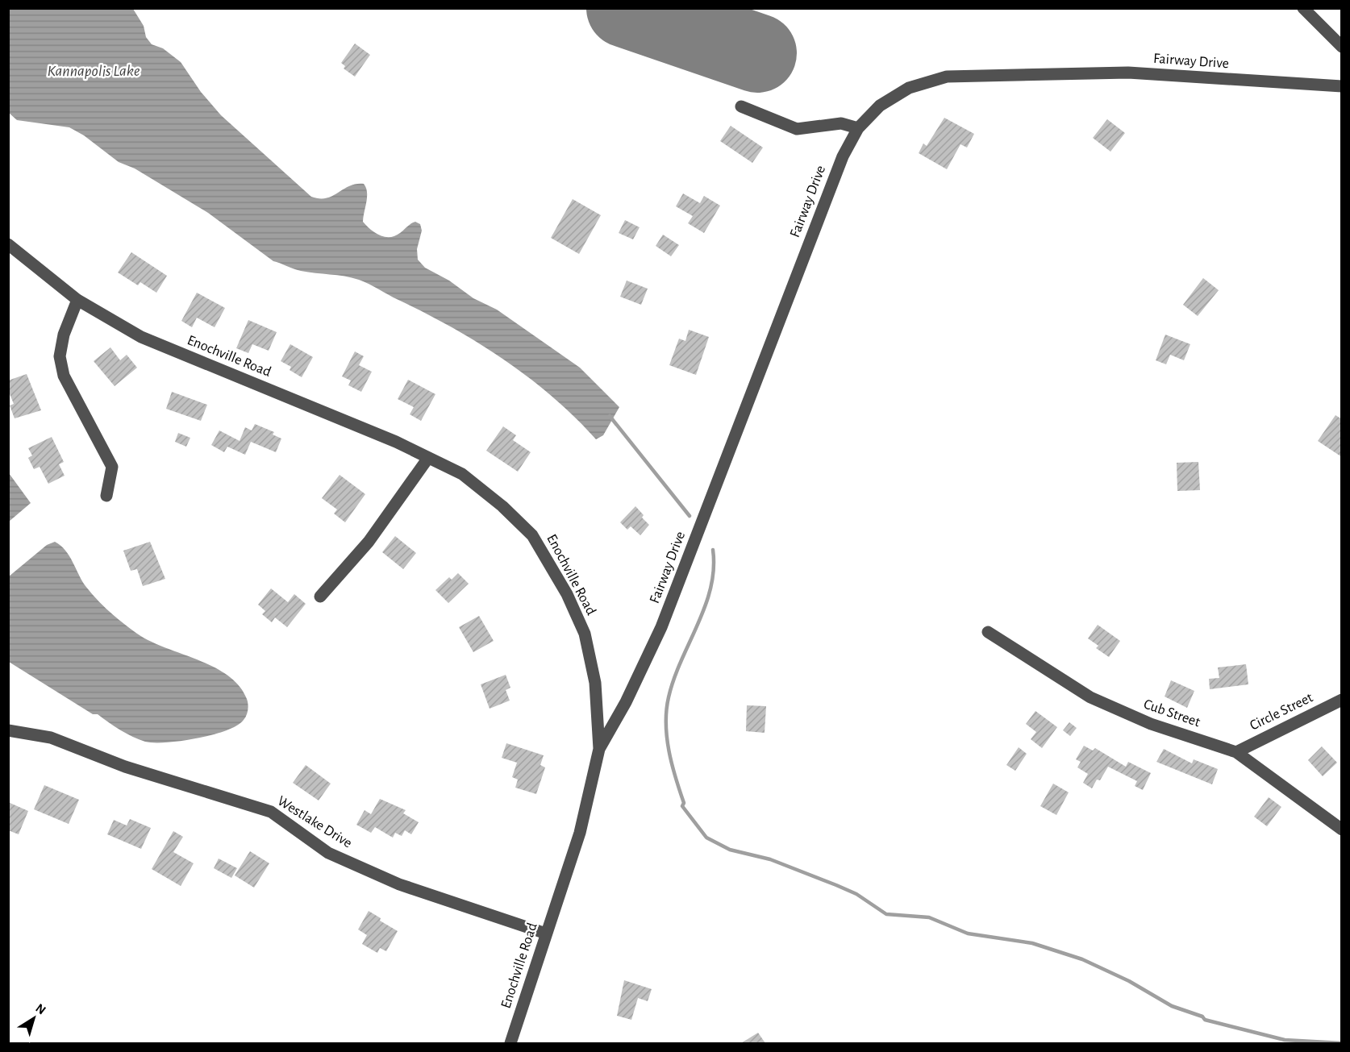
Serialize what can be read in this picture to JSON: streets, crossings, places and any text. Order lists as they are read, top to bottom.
{
  "streets": {
    "street": [
      "Fairway Drive",
      "Enochville Road",
      "Circle Street",
      "Cub Street",
      "Westlake Drive"
    ]
  },
  "crossings": [
    ["Fairway Drive", "Enochville Road"],
    ["Enochville Road", "Westlake Drive"],
    ["Circle Street", "Cub Street"]
  ],
  "water": ["Kannapolis Lake"],
  "north": "top right"
}
